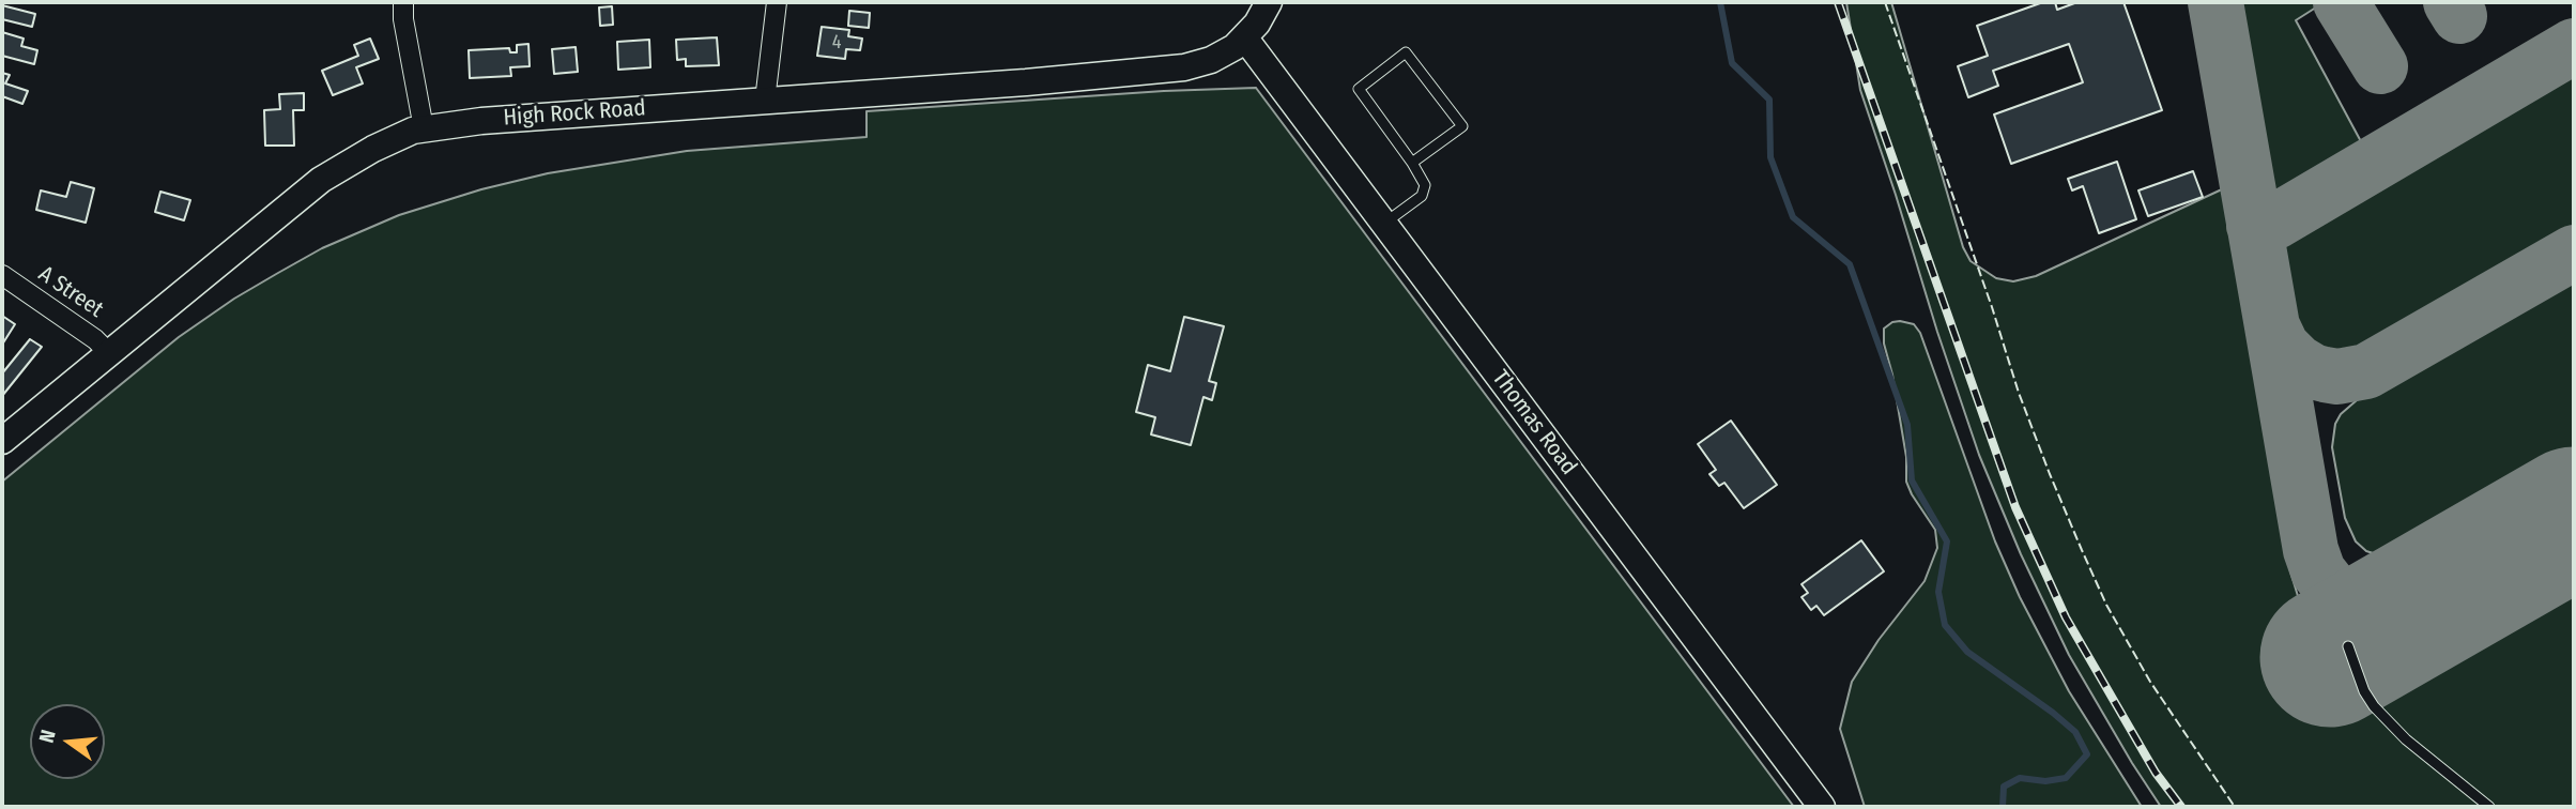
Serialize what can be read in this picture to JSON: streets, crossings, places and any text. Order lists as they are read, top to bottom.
{
  "streets": {
    "main road": ["High Rock Road", "Thomas Road"],
    "street": ["A Street"]
  },
  "crossings": [
    ["High Rock Road", "A Street"],
    ["High Rock Road", "Thomas Road"]
  ],
  "house_numbers": ["4"],
  "north": "left"
}
